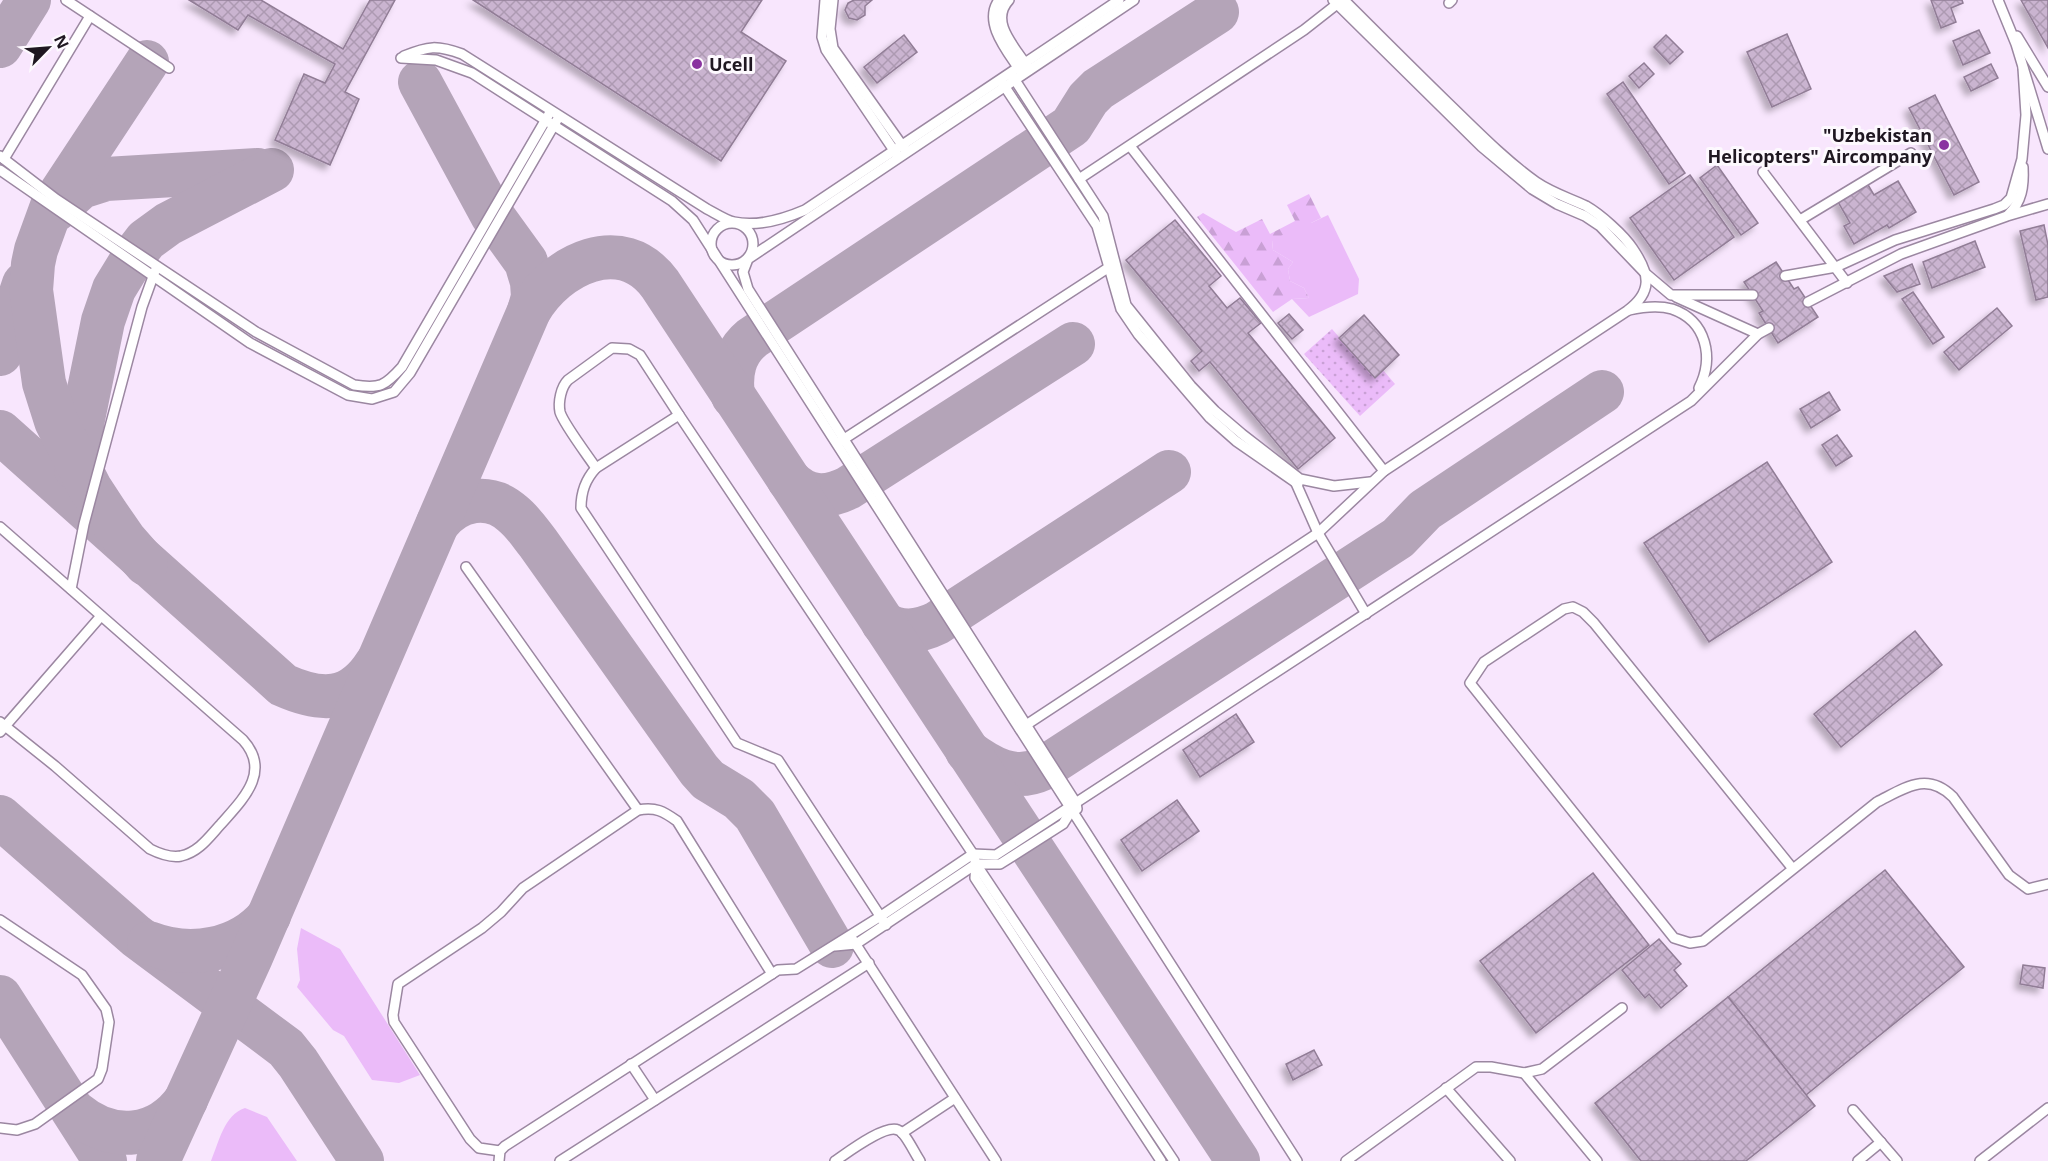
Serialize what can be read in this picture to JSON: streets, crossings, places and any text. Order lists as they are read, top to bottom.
{
  "places": ["Ucell", "\"Uzbekistan Helicopters\" Aircompany"],
  "north": "top right"
}
